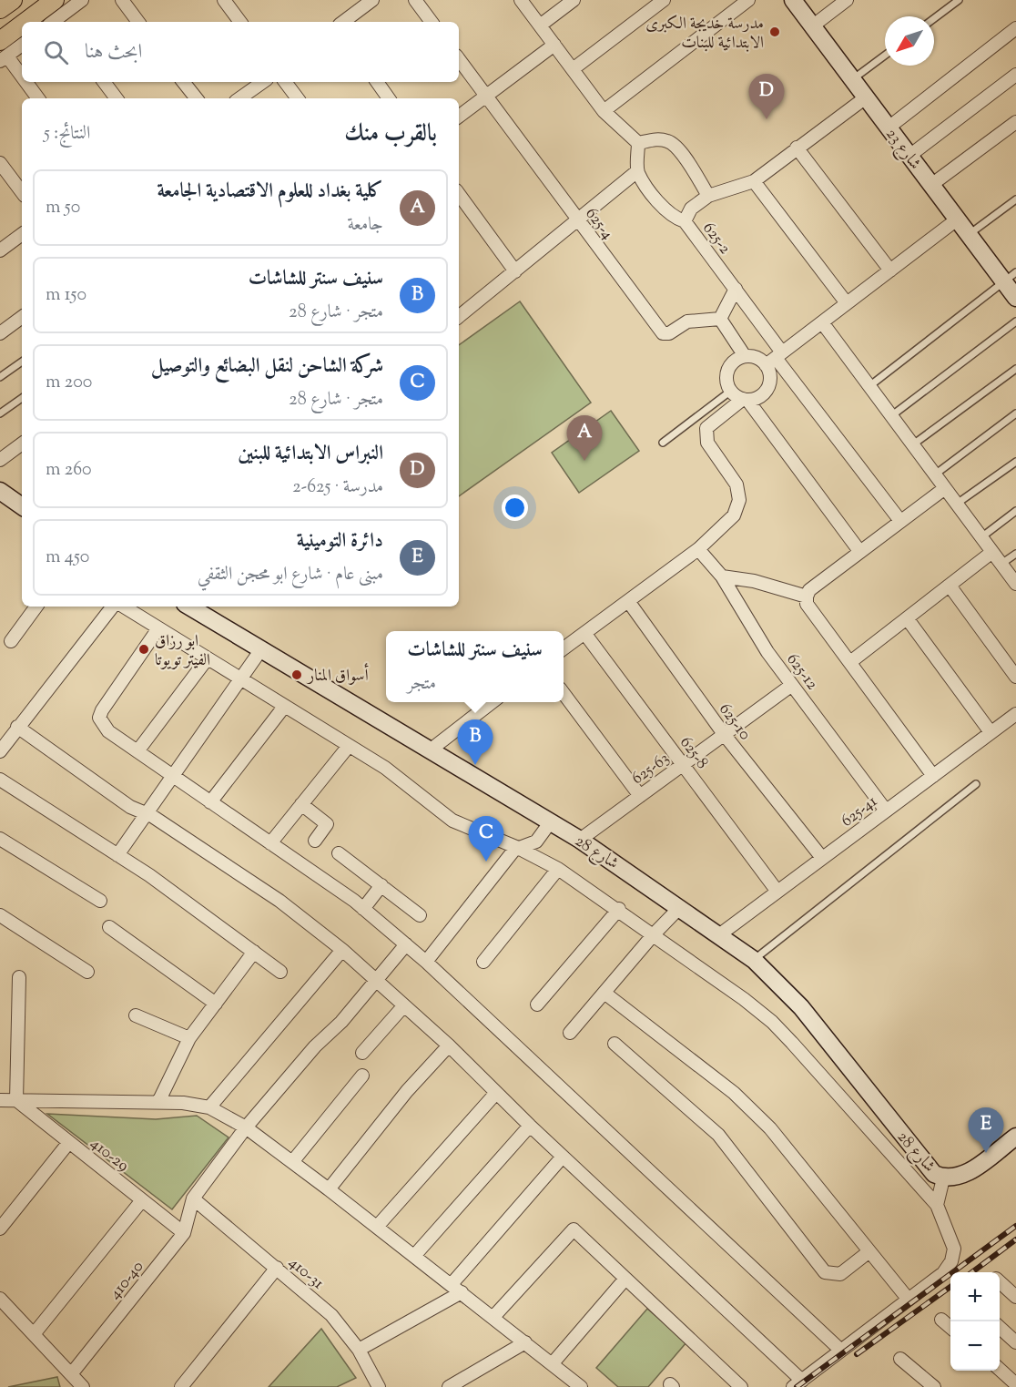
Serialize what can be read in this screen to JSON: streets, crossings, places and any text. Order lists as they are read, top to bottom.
{
  "streets": {
    "street": [
      "شارع 23",
      "625-4",
      "625-2",
      "625-12",
      "625-10",
      "625-8",
      "625-63",
      "625-41",
      "شارع 28",
      "410-29",
      "410-31",
      "410-40"
    ]
  },
  "crossings": [
    ["625-12", "625-63"],
    ["625-12", "625-41"],
    ["625-10", "625-63"],
    ["625-10", "625-41"],
    ["625-8", "625-63"],
    ["625-8", "625-41"],
    ["625-63", "شارع 28"],
    ["625-41", "شارع 28"],
    ["410-29", "410-40"],
    ["410-31", "410-40"]
  ],
  "places": ["مدرسة خديجة الكبرى الابتدائية للبنات", "ابو رزاق الفيتر تويوتا", "أسواق المنار"],
  "north": "bottom left",
  "page": {
    "search": "ابحث هنا",
    "pins": [
      "D",
      "A",
      "B",
      "C",
      "E"
    ],
    "heading": ["بالقرب منك", "النتائج: 5"],
    "list": [
      {
        "mark": "A",
        "name": "كلية بغداد للعلوم الاقتصادية الجامعة",
        "note": "جامعة",
        "value": "50 m"
      },
      {
        "mark": "B",
        "name": "سنيف سنتر للشاشات",
        "note": "متجر · شارع 28",
        "value": "150 m"
      },
      {
        "mark": "C",
        "name": "شركة الشاحن لنقل البضائع والتوصيل",
        "note": "متجر · شارع 28",
        "value": "200 m"
      },
      {
        "mark": "D",
        "name": "النبراس الابتدائية للبنين",
        "note": "مدرسة · 625-2",
        "value": "260 m"
      },
      {
        "mark": "E",
        "name": "دائرة التومينية",
        "note": "مبنى عام · شارع ابو محجن الثقفي",
        "value": "450 m"
      }
    ],
    "popup": ["سنيف سنتر للشاشات", "متجر"],
    "map_buttons": ["+", "−"]
  }
}
